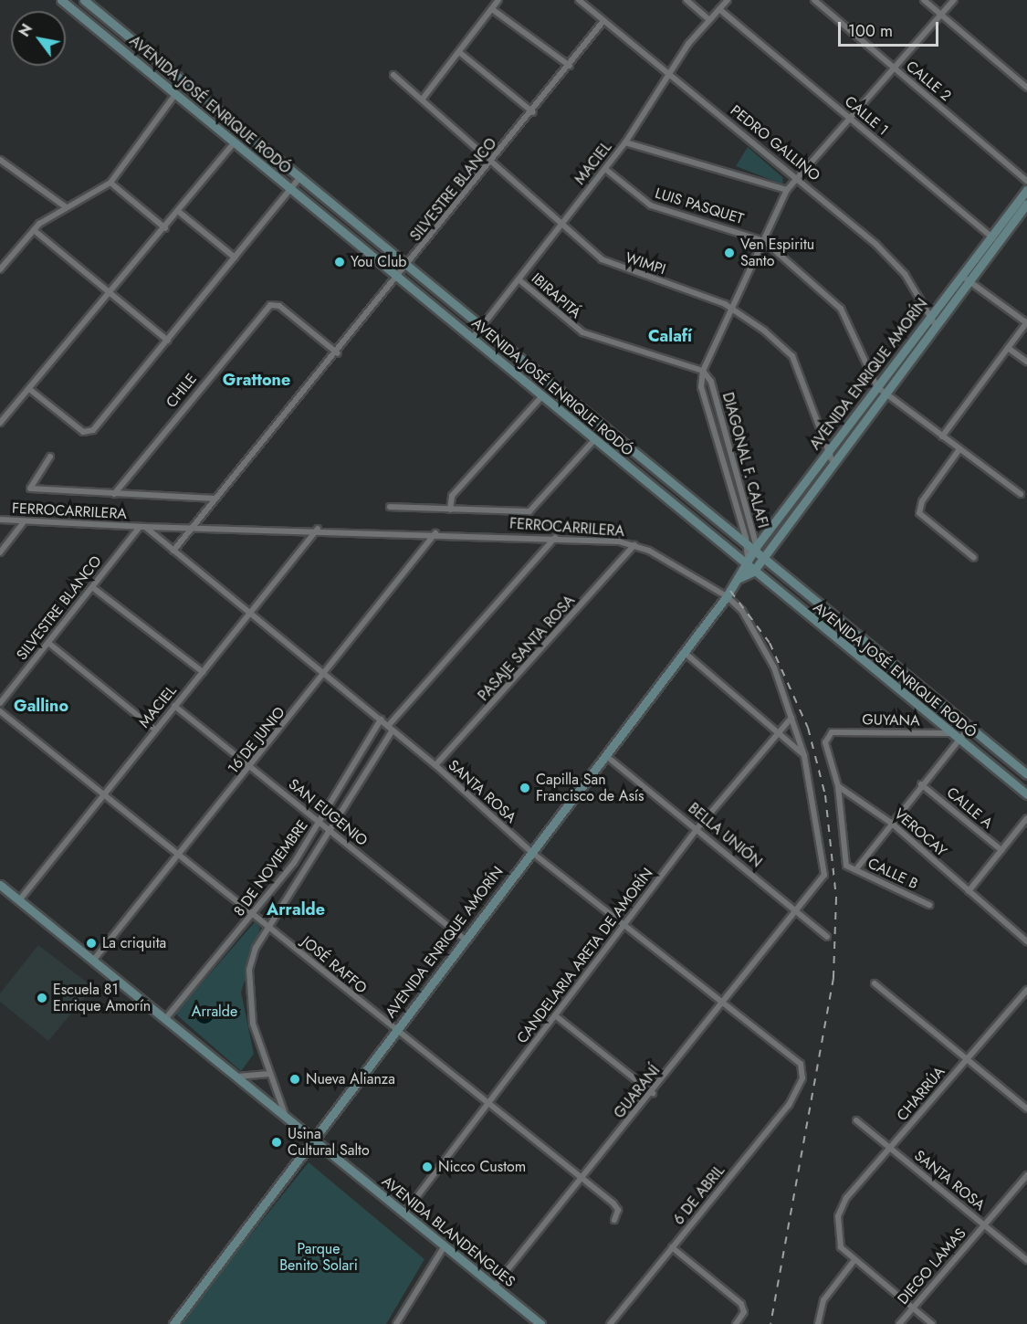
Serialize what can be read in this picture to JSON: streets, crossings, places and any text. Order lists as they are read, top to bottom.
{
  "streets": {
    "street": [
      "CALLE 2",
      "AVENIDA JOSÉ ENRIQUE RODÓ",
      "CALLE 1",
      "PEDRO GALLINO",
      "MACIEL",
      "SILVESTRE BLANCO",
      "LUIS PASQUET",
      "WIMPI",
      "IBIRAPITÁ",
      "AVENIDA ENRIQUE AMORÍN",
      "CHILE",
      "DIAGONAL F. CALAFI",
      "FERROCARRILERA",
      "PASAJE SANTA ROSA",
      "GUYANA",
      "16 DE JUNIO",
      "SANTA ROSA",
      "CALLE A",
      "SAN EUGENIO",
      "VEROCAY",
      "BELLA UNIÓN",
      "8 DE NOVIEMBRE",
      "CALLE B",
      "CANDELARIA ARETA DE AMORÍN",
      "JOSÉ RAFFO",
      "GUARANÍ",
      "CHARRÚA",
      "6 DE ABRIL",
      "AVENIDA BLANDENGUES",
      "DIEGO LAMAS"
    ]
  },
  "crossings": [
    ["CALLE 2", "DIAGONAL F. CALAFI"],
    ["AVENIDA JOSÉ ENRIQUE RODÓ", "MACIEL"],
    ["AVENIDA JOSÉ ENRIQUE RODÓ", "SILVESTRE BLANCO"],
    ["AVENIDA JOSÉ ENRIQUE RODÓ", "AVENIDA ENRIQUE AMORÍN"],
    ["AVENIDA JOSÉ ENRIQUE RODÓ", "DIAGONAL F. CALAFI"],
    ["AVENIDA JOSÉ ENRIQUE RODÓ", "GUYANA"],
    ["CALLE 1", "MACIEL"],
    ["CALLE 1", "AVENIDA ENRIQUE AMORÍN"],
    ["CALLE 1", "DIAGONAL F. CALAFI"],
    ["PEDRO GALLINO", "MACIEL"],
    ["PEDRO GALLINO", "SILVESTRE BLANCO"],
    ["PEDRO GALLINO", "AVENIDA ENRIQUE AMORÍN"],
    ["PEDRO GALLINO", "DIAGONAL F. CALAFI"],
    ["MACIEL", "LUIS PASQUET"],
    ["MACIEL", "WIMPI"],
    ["MACIEL", "IBIRAPITÁ"],
    ["MACIEL", "FERROCARRILERA"],
    ["MACIEL", "SANTA ROSA"],
    ["MACIEL", "SAN EUGENIO"],
    ["MACIEL", "JOSÉ RAFFO"],
    ["MACIEL", "AVENIDA BLANDENGUES"],
    ["SILVESTRE BLANCO", "WIMPI"],
    ["SILVESTRE BLANCO", "CHILE"],
    ["SILVESTRE BLANCO", "FERROCARRILERA"],
    ["SILVESTRE BLANCO", "SANTA ROSA"],
    ["LUIS PASQUET", "AVENIDA ENRIQUE AMORÍN"],
    ["LUIS PASQUET", "DIAGONAL F. CALAFI"],
    ["WIMPI", "AVENIDA ENRIQUE AMORÍN"],
    ["WIMPI", "DIAGONAL F. CALAFI"],
    ["IBIRAPITÁ", "DIAGONAL F. CALAFI"],
    ["AVENIDA ENRIQUE AMORÍN", "DIAGONAL F. CALAFI"],
    ["AVENIDA ENRIQUE AMORÍN", "FERROCARRILERA"],
    ["AVENIDA ENRIQUE AMORÍN", "SANTA ROSA"],
    ["AVENIDA ENRIQUE AMORÍN", "SAN EUGENIO"],
    ["AVENIDA ENRIQUE AMORÍN", "BELLA UNIÓN"],
    ["AVENIDA ENRIQUE AMORÍN", "JOSÉ RAFFO"],
    ["AVENIDA ENRIQUE AMORÍN", "AVENIDA BLANDENGUES"],
    ["FERROCARRILERA", "PASAJE SANTA ROSA"],
    ["FERROCARRILERA", "16 DE JUNIO"],
    ["FERROCARRILERA", "SANTA ROSA"],
    ["FERROCARRILERA", "BELLA UNIÓN"],
    ["FERROCARRILERA", "8 DE NOVIEMBRE"],
    ["FERROCARRILERA", "CANDELARIA ARETA DE AMORÍN"],
    ["FERROCARRILERA", "GUARANÍ"],
    ["PASAJE SANTA ROSA", "SANTA ROSA"],
    ["GUYANA", "VEROCAY"],
    ["GUYANA", "CALLE B"],
    ["16 DE JUNIO", "SANTA ROSA"],
    ["16 DE JUNIO", "SAN EUGENIO"],
    ["16 DE JUNIO", "JOSÉ RAFFO"],
    ["16 DE JUNIO", "AVENIDA BLANDENGUES"],
    ["SANTA ROSA", "8 DE NOVIEMBRE"],
    ["SANTA ROSA", "CANDELARIA ARETA DE AMORÍN"],
    ["SANTA ROSA", "GUARANÍ"],
    ["SANTA ROSA", "CHARRÚA"],
    ["SANTA ROSA", "6 DE ABRIL"],
    ["SANTA ROSA", "DIEGO LAMAS"],
    ["SAN EUGENIO", "8 DE NOVIEMBRE"],
    ["VEROCAY", "CALLE B"],
    ["BELLA UNIÓN", "CANDELARIA ARETA DE AMORÍN"],
    ["BELLA UNIÓN", "GUARANÍ"],
    ["8 DE NOVIEMBRE", "JOSÉ RAFFO"],
    ["8 DE NOVIEMBRE", "AVENIDA BLANDENGUES"],
    ["CANDELARIA ARETA DE AMORÍN", "JOSÉ RAFFO"],
    ["CANDELARIA ARETA DE AMORÍN", "AVENIDA BLANDENGUES"],
    ["JOSÉ RAFFO", "GUARANÍ"],
    ["GUARANÍ", "AVENIDA BLANDENGUES"]
  ],
  "districts": [
    "Calafí",
    "Grattone",
    "Gallino",
    "Arralde"
  ],
  "parks": ["Arralde", "Parque Benito Solari"],
  "places": [
    "Ven Espiritu Santo",
    "You Club",
    "Capilla San Francisco de Asís",
    "La criquita",
    "Escuela 81 Enrique Amorín",
    "Nueva Alianza",
    "Usina Cultural Salto",
    "Nicco Custom"
  ],
  "scale_bar": "100 m",
  "north": "top left"
}
